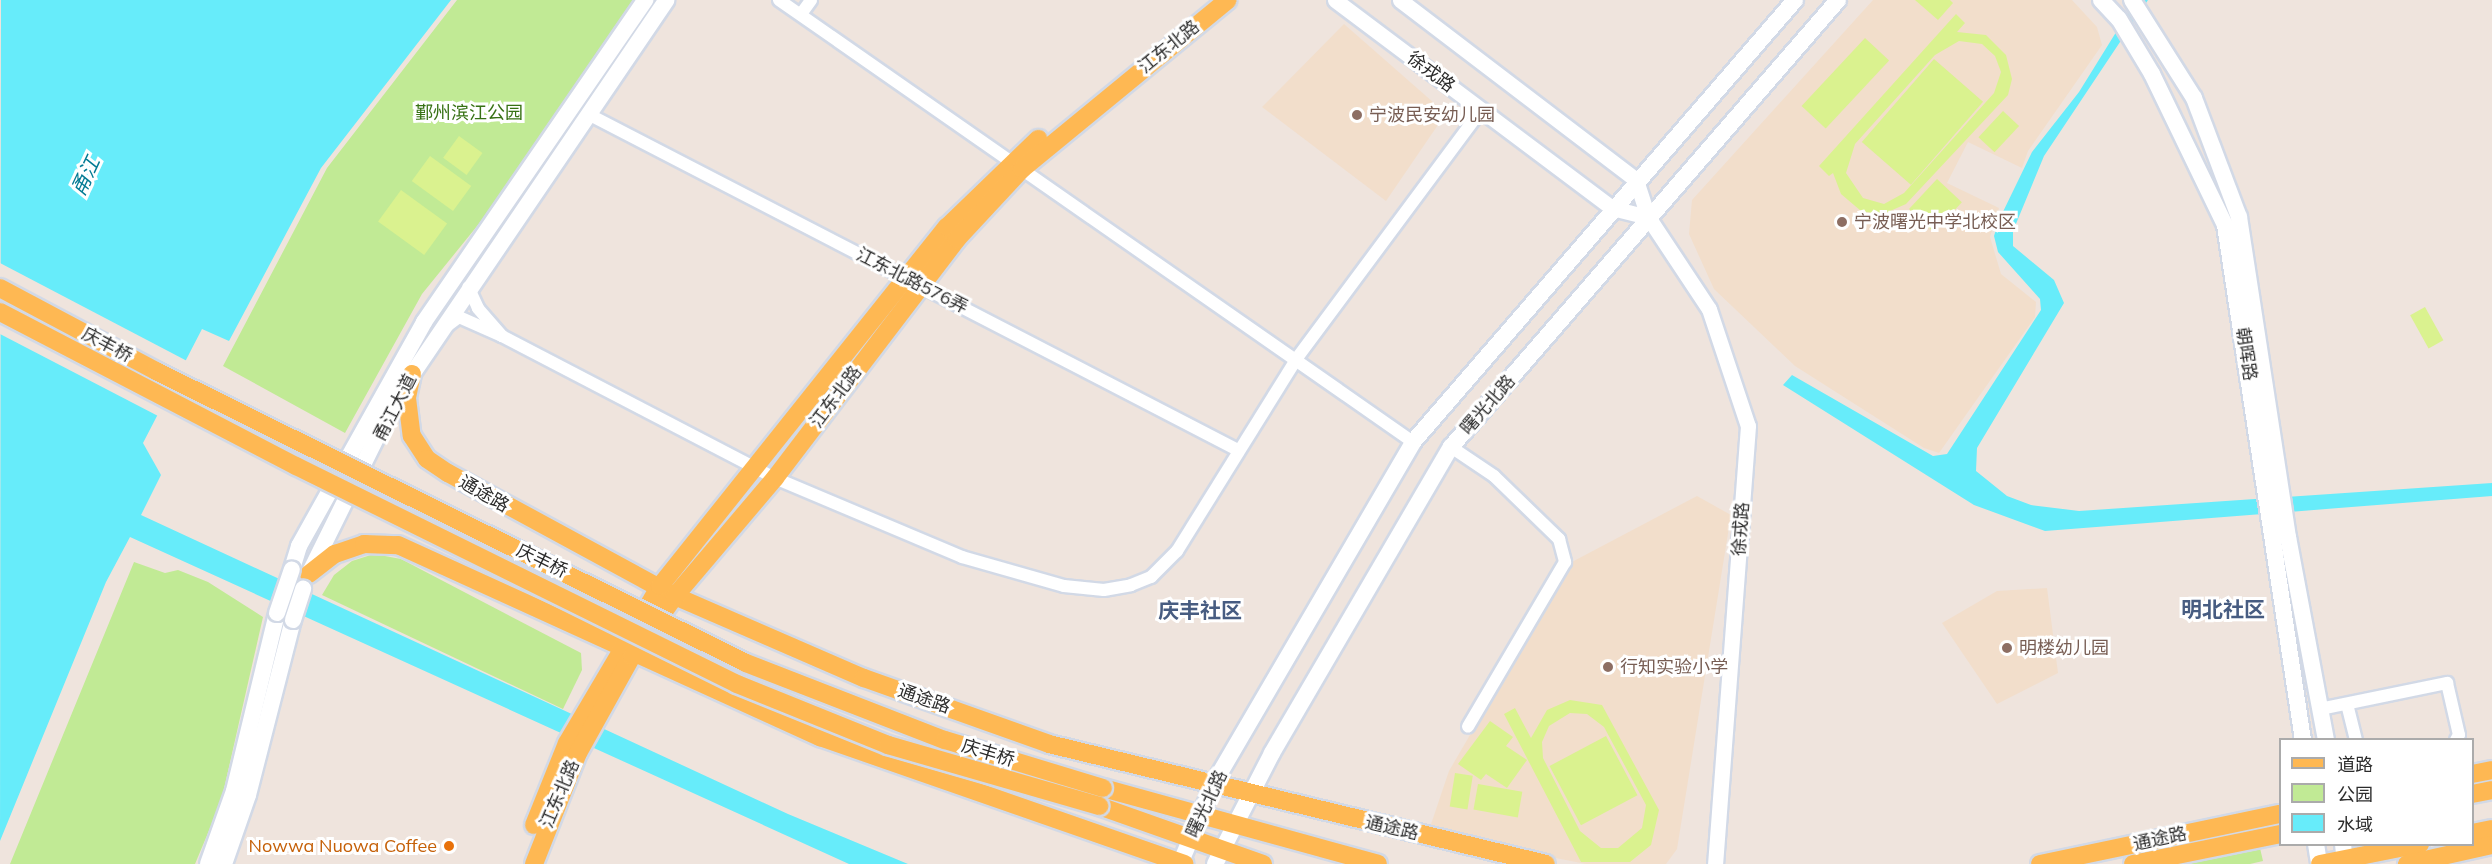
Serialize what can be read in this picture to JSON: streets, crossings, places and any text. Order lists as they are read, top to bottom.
{
  "streets": {
    "main road": [
      "江东北路",
      "庆丰桥",
      "朝晖路",
      "曙光北路",
      "甬江大道",
      "通途路"
    ],
    "street": ["徐戎路", "江东北路576弄"]
  },
  "crossings": [
    ["江东北路", "江东北路576弄"],
    ["江东北路", "通途路"],
    ["徐戎路", "曙光北路"],
    ["江东北路576弄", "甬江大道"],
    ["庆丰桥", "曙光北路"],
    ["庆丰桥", "通途路"],
    ["曙光北路", "通途路"],
    ["甬江大道", "通途路"]
  ],
  "districts": ["明北社区", "庆丰社区"],
  "water": ["甬江"],
  "parks": ["鄞州滨江公园"],
  "places": [
    "宁波民安幼儿园",
    "宁波曙光中学北校区",
    "明楼幼儿园",
    "行知实验小学",
    "Nowwa Nuowa Coffee"
  ],
  "legend": ["道路", "公园", "水域"]
}
